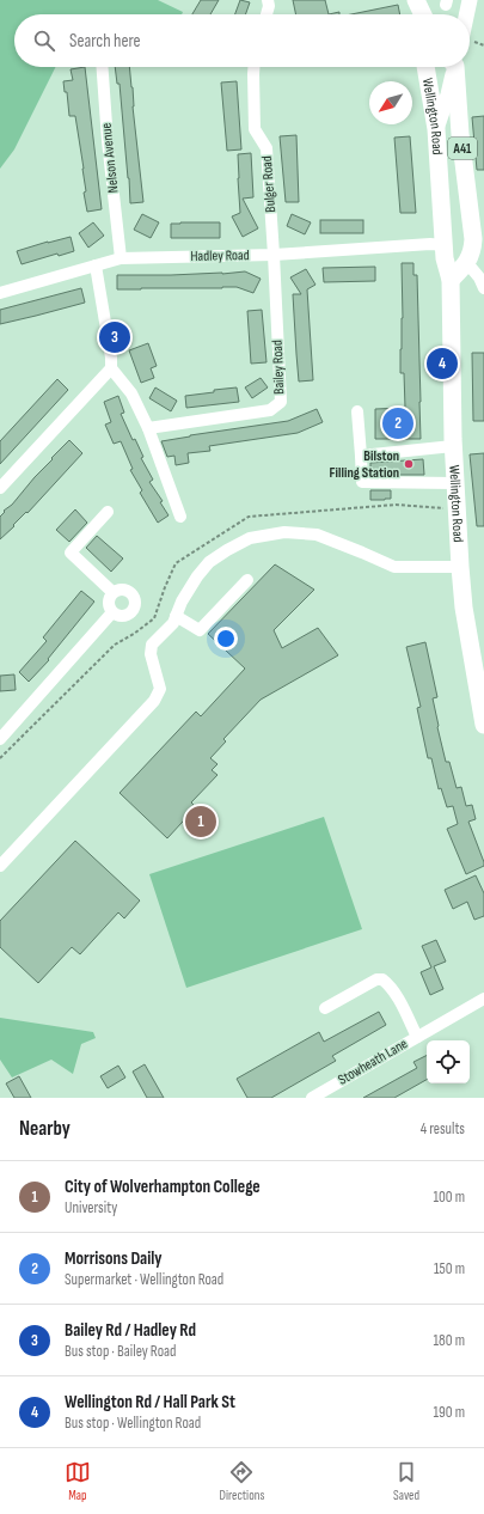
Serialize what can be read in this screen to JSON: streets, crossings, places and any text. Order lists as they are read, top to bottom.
{
  "streets": {
    "highway": ["Wellington Road", "A41"],
    "street": [
      "Nelson Avenue",
      "Bulger Road",
      "Hadley Road",
      "Bailey Road",
      "Stowheath Lane"
    ]
  },
  "crossings": [
    ["Wellington Road", "A41"],
    ["Wellington Road", "Hadley Road"],
    ["A41", "Hadley Road"],
    ["Nelson Avenue", "Hadley Road"],
    ["Bulger Road", "Hadley Road"],
    ["Bulger Road", "Bailey Road"],
    ["Hadley Road", "Bailey Road"]
  ],
  "places": ["Bilston Filling Station"],
  "north": "bottom left",
  "page": {
    "search": "Search here",
    "pins": [
      "3",
      "4",
      "2",
      "1"
    ],
    "heading": ["Nearby", "4 results"],
    "list": [
      {
        "mark": "1",
        "name": "City of Wolverhampton College",
        "note": "University",
        "value": "100 m"
      },
      {
        "mark": "2",
        "name": "Morrisons Daily",
        "note": "Supermarket · Wellington Road",
        "value": "150 m"
      },
      {
        "mark": "3",
        "name": "Bailey Rd / Hadley Rd",
        "note": "Bus stop · Bailey Road",
        "value": "180 m"
      },
      {
        "mark": "4",
        "name": "Wellington Rd / Hall Park St",
        "note": "Bus stop · Wellington Road",
        "value": "190 m"
      }
    ],
    "nav": ["Map", "Directions", "Saved"]
  }
}
